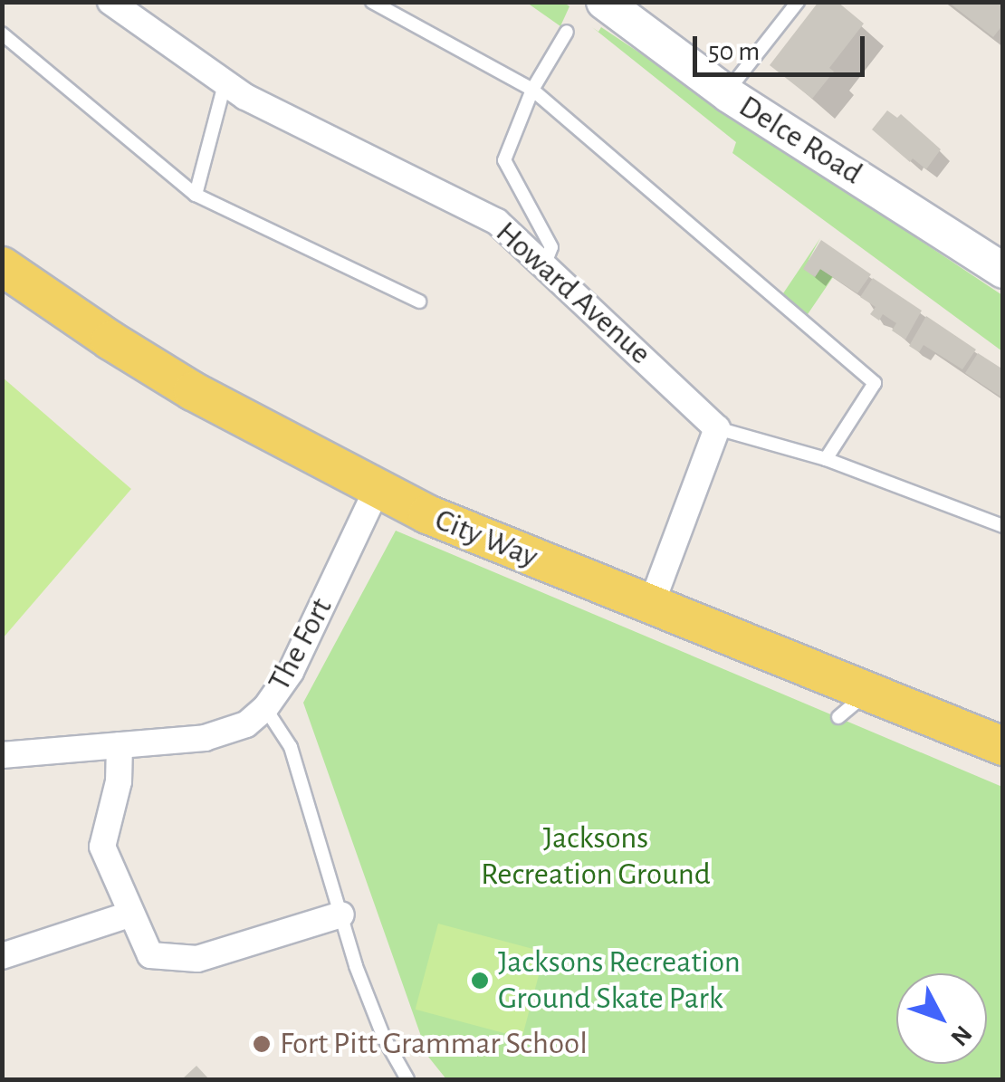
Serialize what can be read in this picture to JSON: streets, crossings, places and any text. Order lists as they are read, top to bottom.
{
  "streets": {
    "main road": ["City Way"],
    "street": ["Delce Road", "Howard Avenue", "The Fort"]
  },
  "crossings": [
    ["City Way", "The Fort"]
  ],
  "parks": ["Jacksons Recreation Ground"],
  "places": ["Jacksons Recreation Ground Skate Park", "Fort Pitt Grammar School"],
  "scale_bar": "50 m",
  "north": "bottom right"
}
